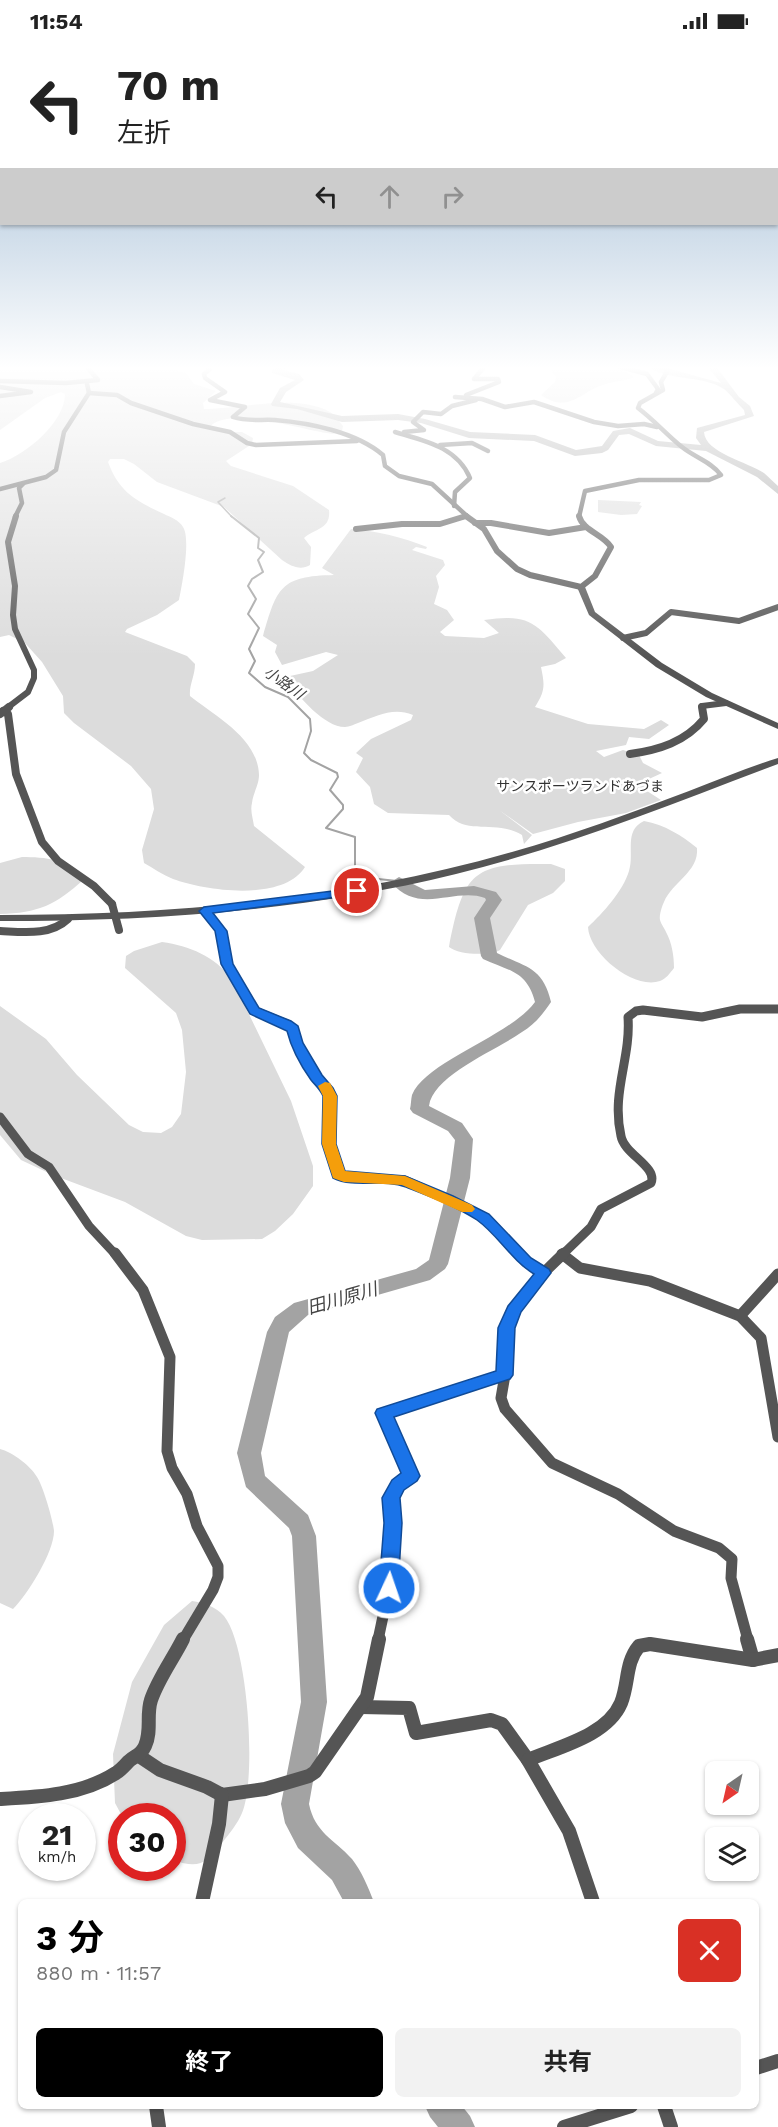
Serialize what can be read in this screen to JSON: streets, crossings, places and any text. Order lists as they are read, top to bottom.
{
  "water": ["小路川", "田川原川"],
  "parks": ["サンスポーツランドあづま"],
  "north": "bottom left",
  "page": {
    "status": "11:54",
    "turn": ["70 m", "左折"],
    "speed": "21 km/h",
    "limit": "30",
    "heading": ["3 分", "880 m · 11:57"],
    "buttons": ["終了", "共有"]
  }
}
